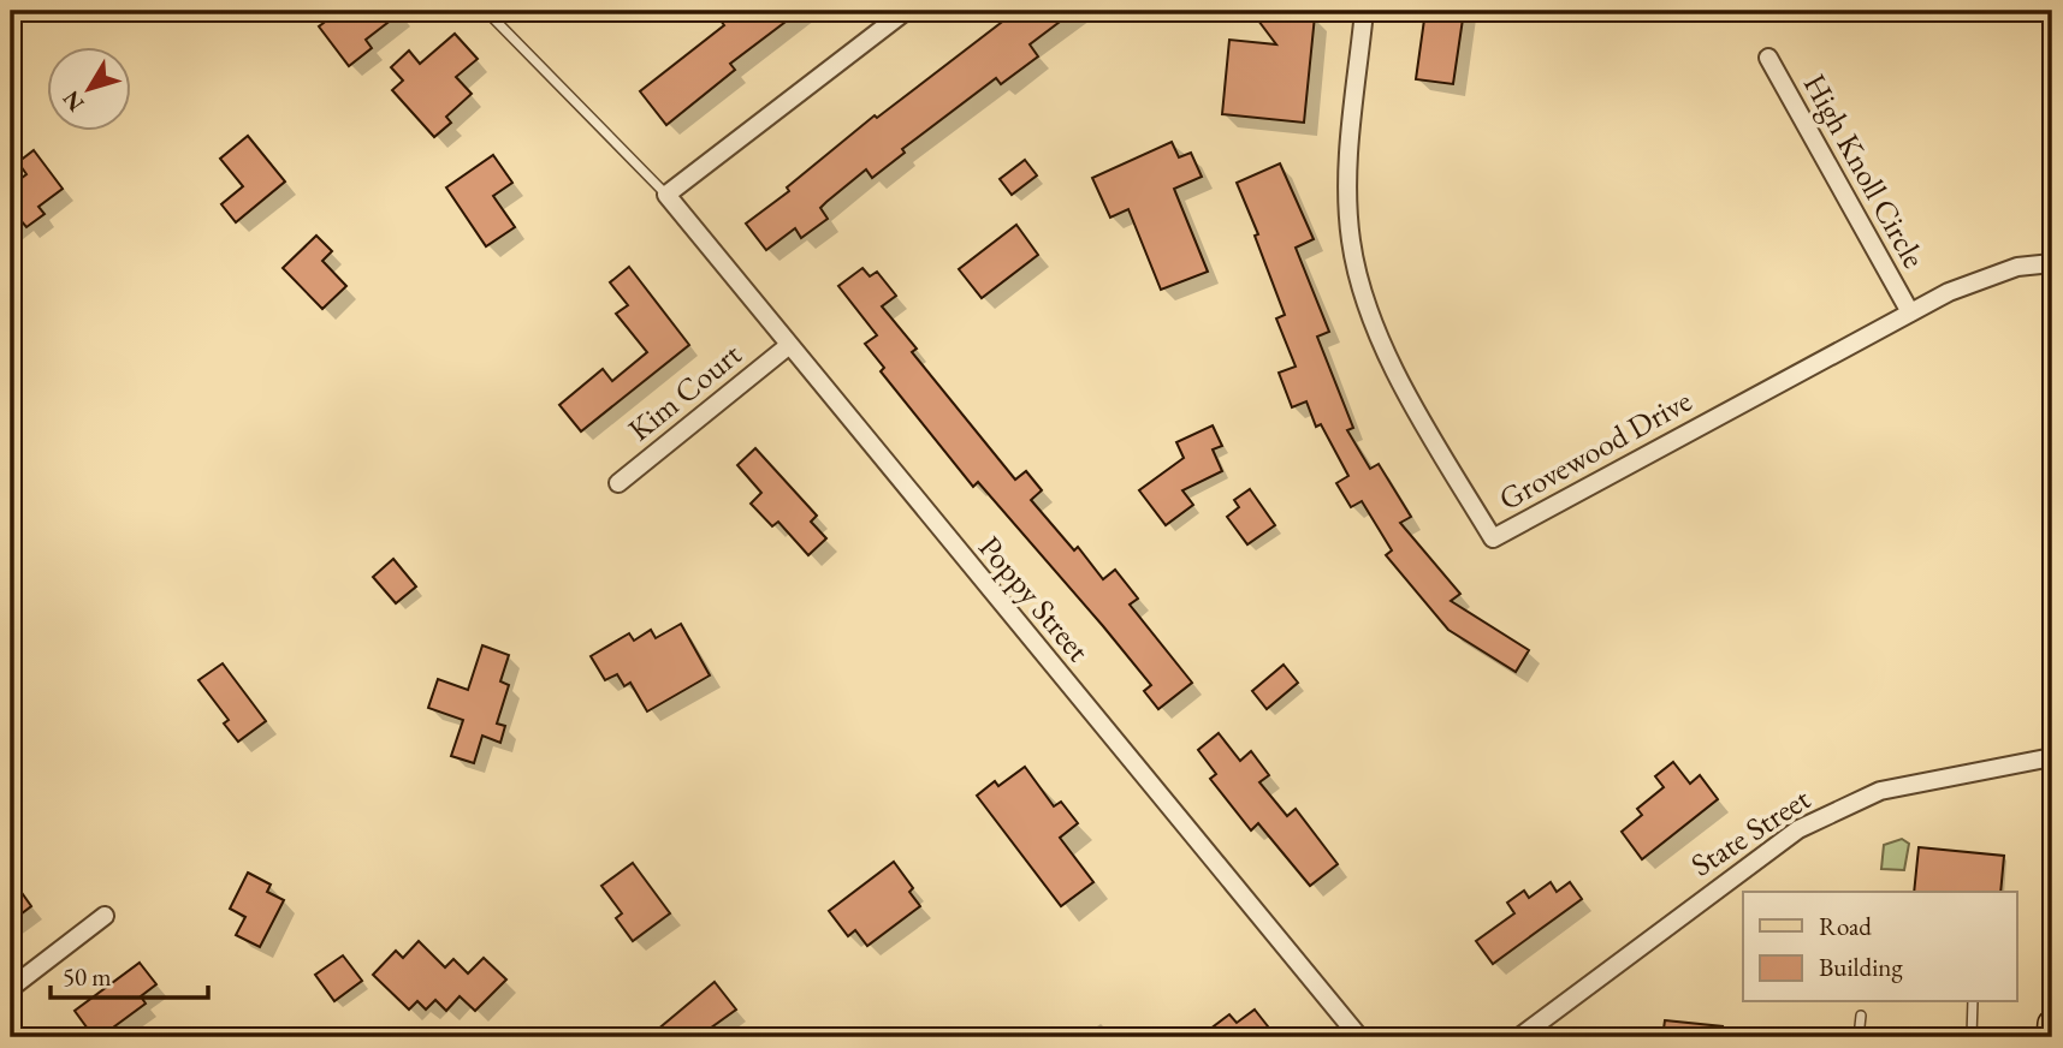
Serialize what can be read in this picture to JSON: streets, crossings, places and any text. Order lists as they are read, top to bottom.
{
  "streets": {
    "street": [
      "High Knoll Circle",
      "Kim Court",
      "Grovewood Drive",
      "Poppy Street",
      "State Street"
    ]
  },
  "crossings": [
    ["High Knoll Circle", "Grovewood Drive"],
    ["Kim Court", "Poppy Street"]
  ],
  "legend": ["Road", "Building"],
  "scale_bar": "50 m",
  "north": "bottom left"
}
